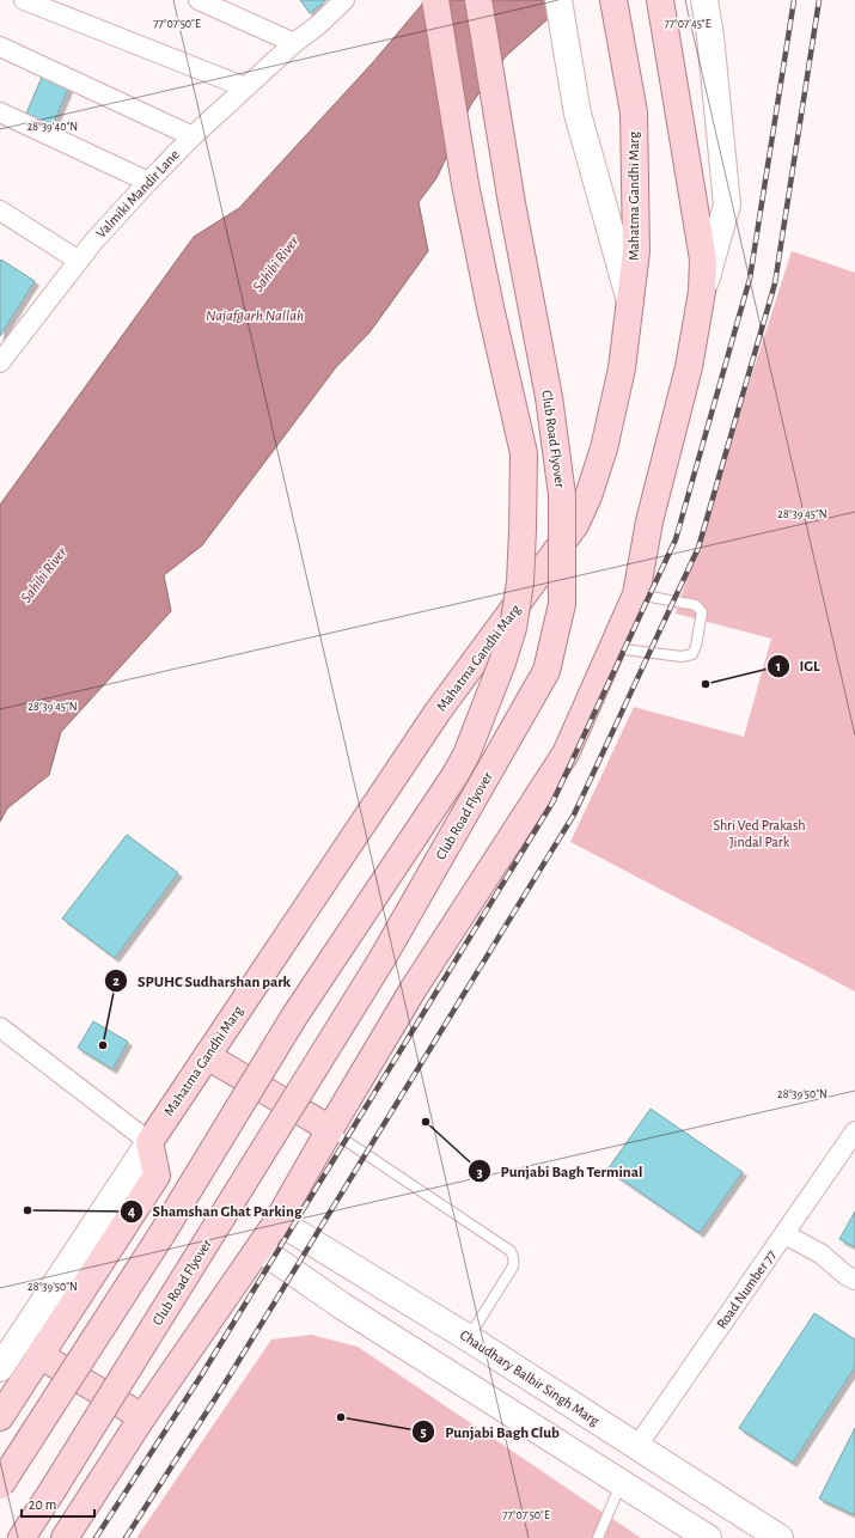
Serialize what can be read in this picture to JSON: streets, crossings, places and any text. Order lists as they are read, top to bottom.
{
  "streets": {
    "main road": ["Mahatma Gandhi Marg", "Club Road Flyover"],
    "street": ["Valmiki Mandir Lane", "Road Number 77", "Chaudhary Balbir Singh Marg"]
  },
  "crossings": [
    ["Road Number 77", "Chaudhary Balbir Singh Marg"]
  ],
  "water": ["Sahibi River", "Najafgarh Nallah"],
  "parks": ["Shri Ved Prakash Jindal Park"],
  "places": [
    "IGL",
    "SPUHC Sudharshan park",
    "Punjabi Bagh Terminal",
    "Shamshan Ghat Parking",
    "Punjabi Bagh Club"
  ],
  "scale_bar": "20 m",
  "coordinates": [
    "77°07'50\"E",
    "77°07'45\"E",
    "28°39'40\"N",
    "28°39'45\"N",
    "28°39'50\"N"
  ]
}
